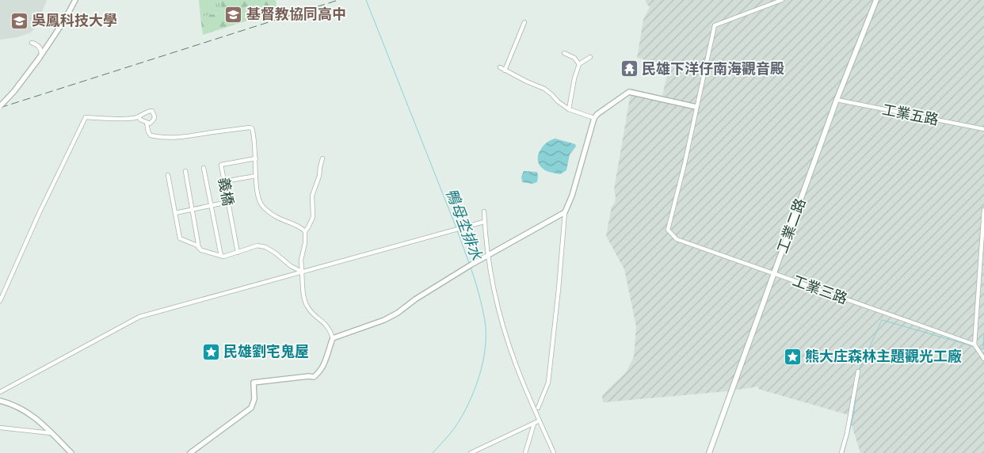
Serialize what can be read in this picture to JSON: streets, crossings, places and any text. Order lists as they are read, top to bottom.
{
  "streets": {
    "main road": ["工業二路"],
    "street": ["工業五路", "義橋", "工業三路"]
  },
  "crossings": [
    ["工業五路", "工業二路"],
    ["工業二路", "工業三路"]
  ],
  "water": ["鴨母坔排水"],
  "places": {
    "school or university": ["基督教協同高中", "吳鳳科技大學"],
    "temple": ["民雄下洋仔南海觀音殿"],
    "place": ["民雄劉宅鬼屋", "熊大庄森林主題觀光工廠"]
  }
}
